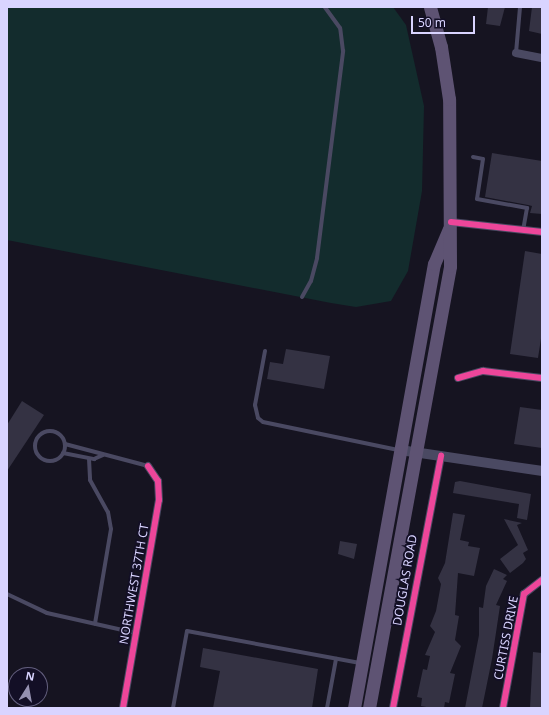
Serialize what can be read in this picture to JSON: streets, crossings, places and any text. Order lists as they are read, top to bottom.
{
  "streets": {
    "street": ["DOUGLAS ROAD", "NORTHWEST 37TH CT", "CURTISS DRIVE"]
  },
  "scale_bar": "50 m",
  "north": "top"
}
